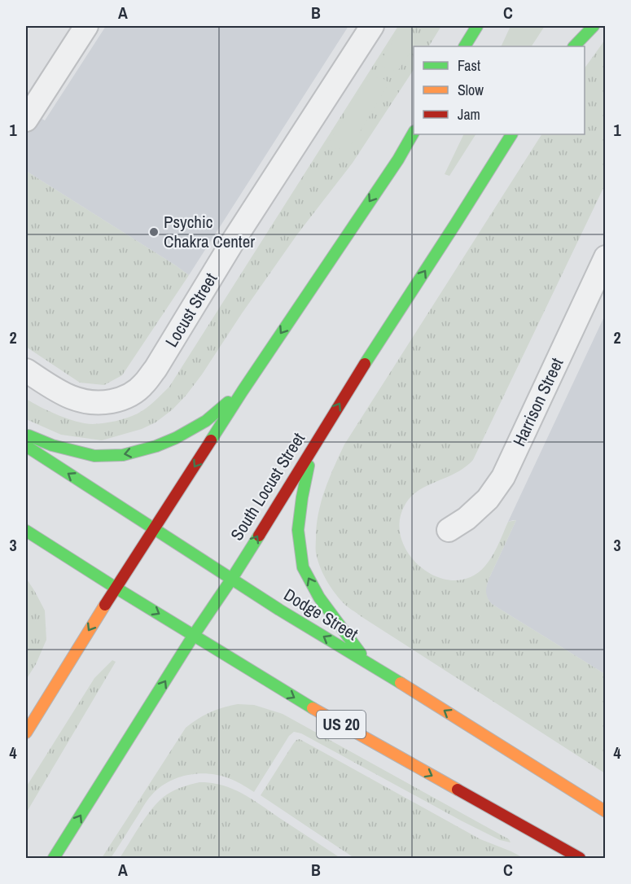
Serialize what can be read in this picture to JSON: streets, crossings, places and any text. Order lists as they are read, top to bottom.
{
  "streets": {
    "highway": ["South Locust Street", "Dodge Street", "US 20"],
    "street": ["Locust Street", "Harrison Street"]
  },
  "crossings": [
    ["South Locust Street", "Dodge Street"],
    ["South Locust Street", "US 20"]
  ],
  "places": ["Psychic Chakra Center"],
  "legend": ["Fast", "Slow", "Jam"],
  "grid": {
    "columns": ["A", "B", "C"],
    "rows": [
      "1",
      "2",
      "3",
      "4"
    ]
  }
}
